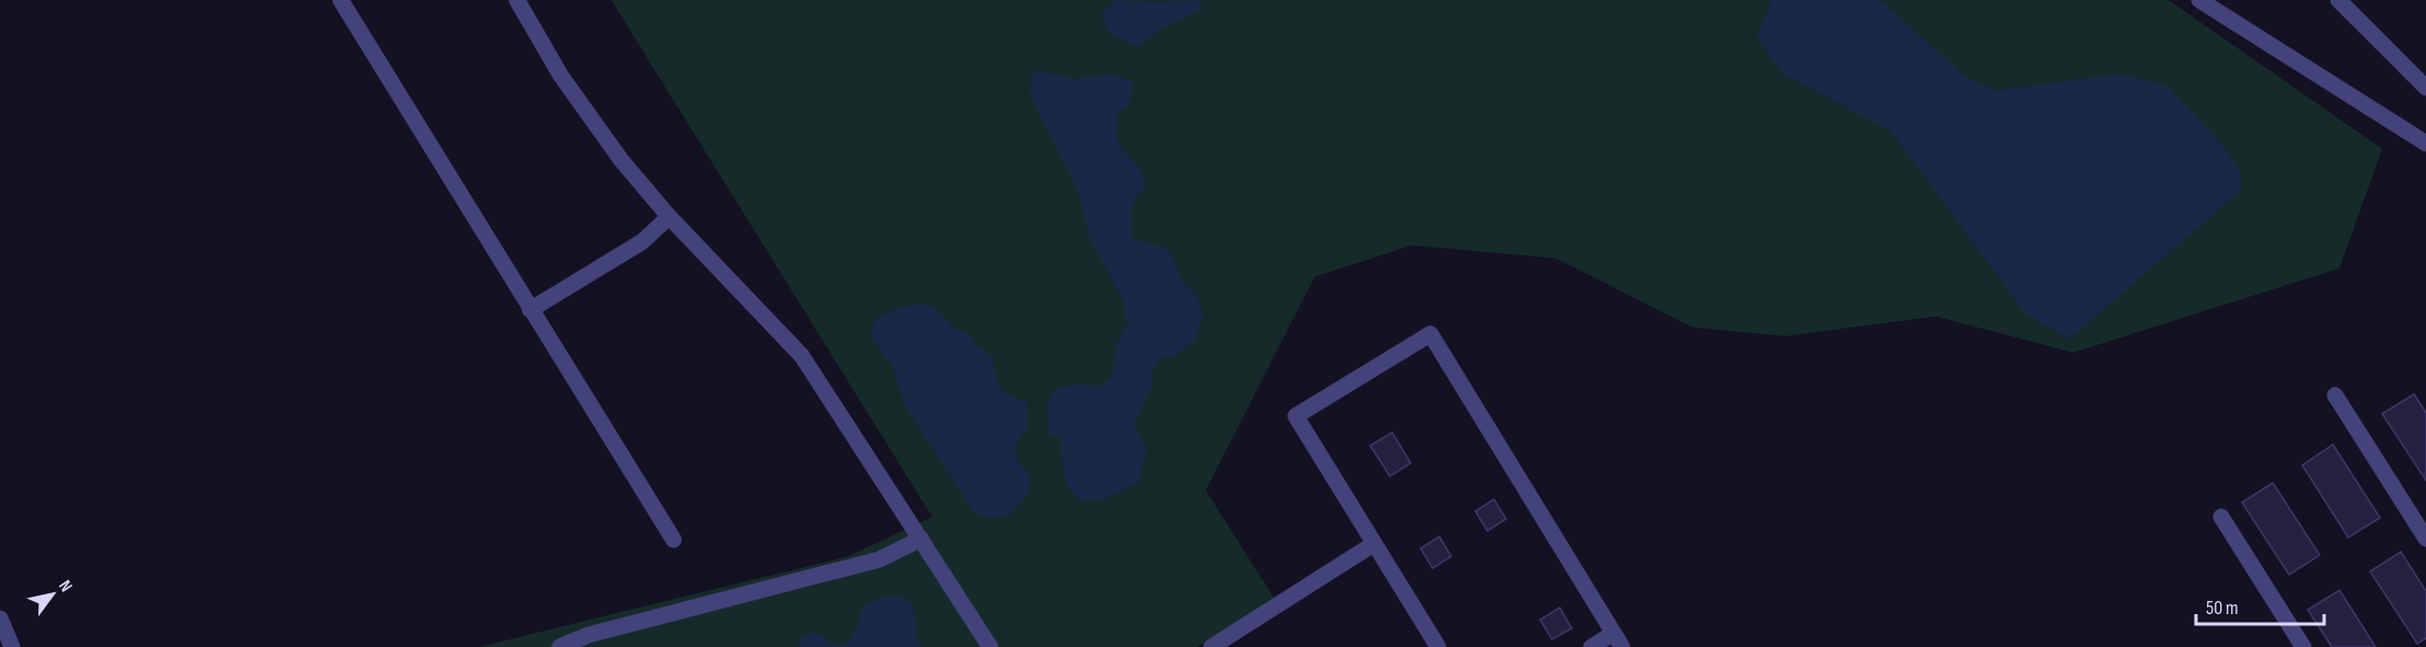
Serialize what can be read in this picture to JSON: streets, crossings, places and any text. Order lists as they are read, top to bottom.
{
  "scale_bar": "50 m",
  "north": "top right"
}
